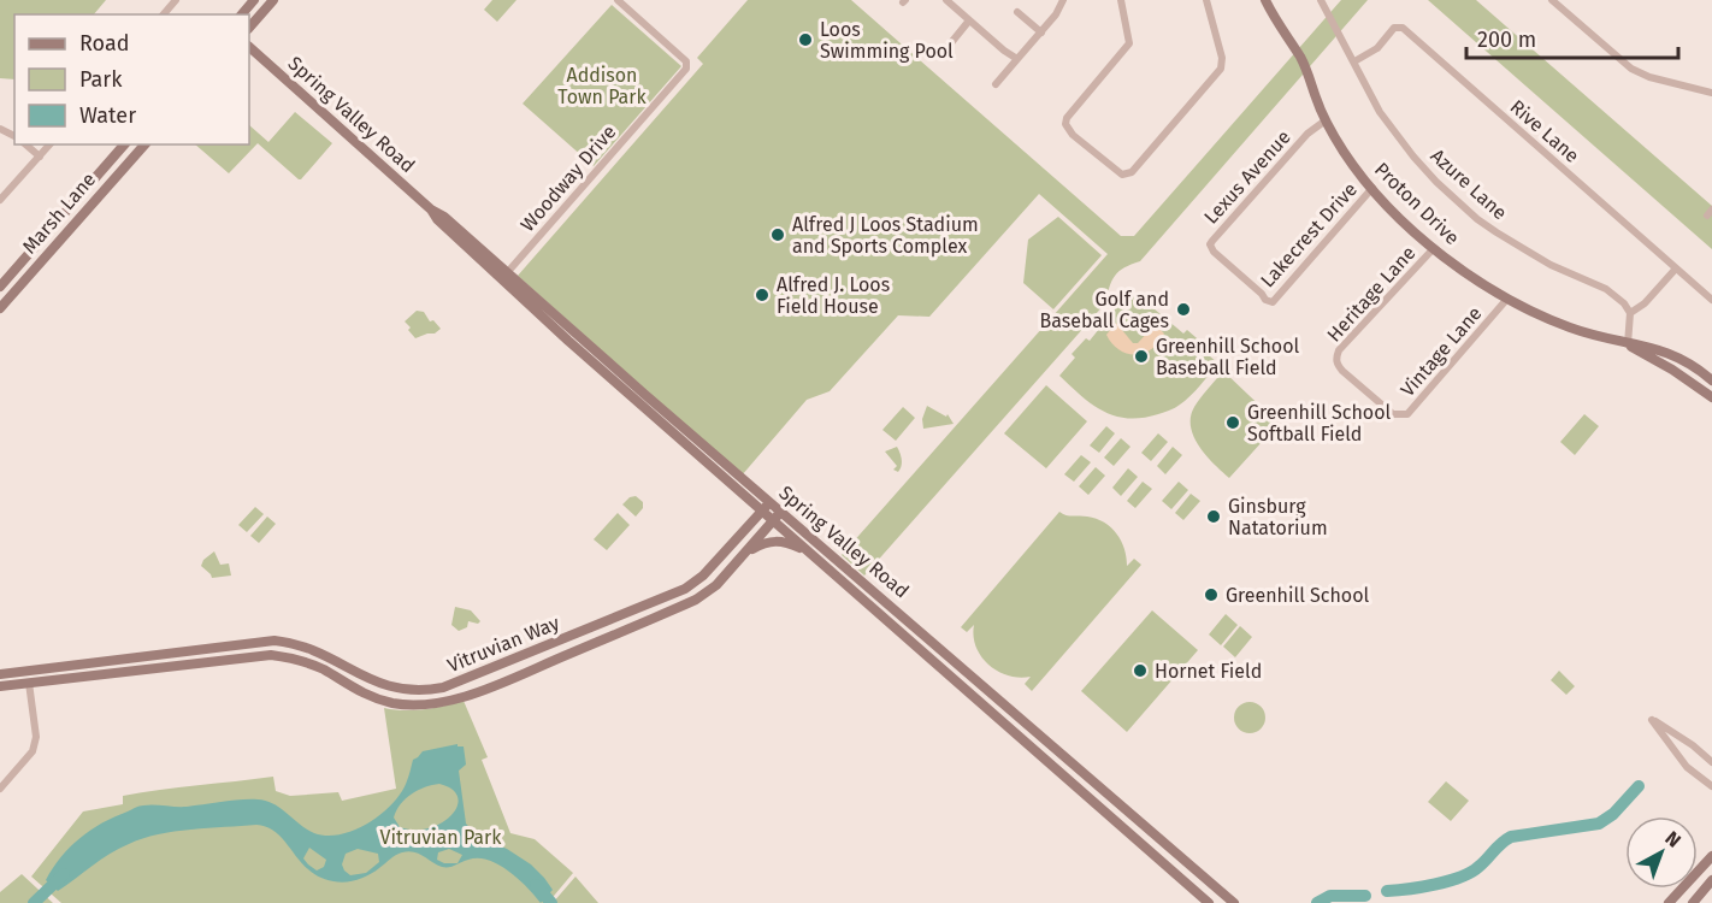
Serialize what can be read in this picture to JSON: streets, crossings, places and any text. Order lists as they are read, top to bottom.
{
  "streets": {
    "main road": [
      "Spring Valley Road",
      "Proton Drive",
      "Marsh Lane",
      "Vitruvian Way"
    ],
    "street": [
      "Rive Lane",
      "Lexus Avenue",
      "Woodway Drive",
      "Azure Lane",
      "Lakecrest Drive",
      "Heritage Lane",
      "Vintage Lane"
    ]
  },
  "crossings": [
    ["Spring Valley Road", "Woodway Drive"],
    ["Spring Valley Road", "Vitruvian Way"],
    ["Rive Lane", "Azure Lane"],
    ["Lexus Avenue", "Proton Drive"],
    ["Lexus Avenue", "Lakecrest Drive"],
    ["Proton Drive", "Lakecrest Drive"],
    ["Proton Drive", "Heritage Lane"],
    ["Proton Drive", "Vintage Lane"],
    ["Heritage Lane", "Vintage Lane"]
  ],
  "parks": ["Addison Town Park", "Vitruvian Park"],
  "places": [
    "Loos Swimming Pool",
    "Alfred J Loos Stadium and Sports Complex",
    "Alfred J. Loos Field House",
    "Golf and Baseball Cages",
    "Greenhill School Baseball Field",
    "Greenhill School Softball Field",
    "Ginsburg Natatorium",
    "Greenhill School",
    "Hornet Field"
  ],
  "legend": ["Road", "Park", "Water"],
  "scale_bar": "200 m",
  "north": "top right"
}
